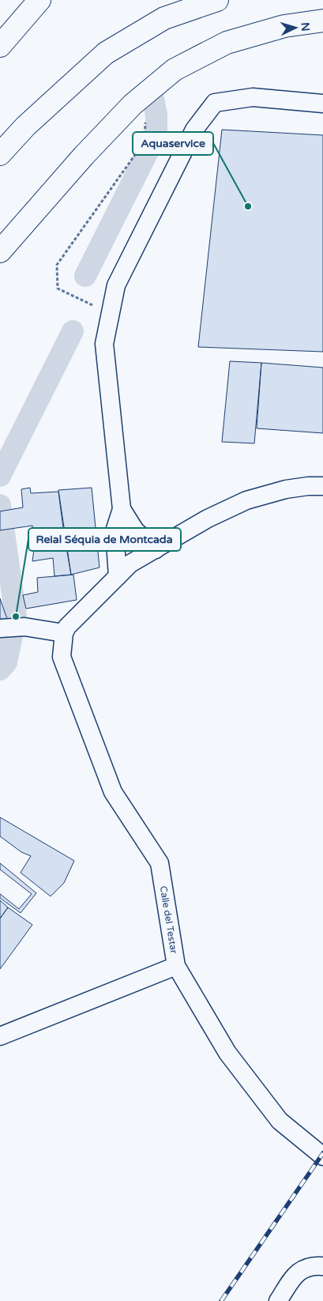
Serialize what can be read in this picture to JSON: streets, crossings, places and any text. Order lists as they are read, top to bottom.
{
  "streets": {
    "street": ["Calle del Testar"]
  },
  "places": ["Aquaservice", "Reial Séquia de Montcada"],
  "north": "right"
}
